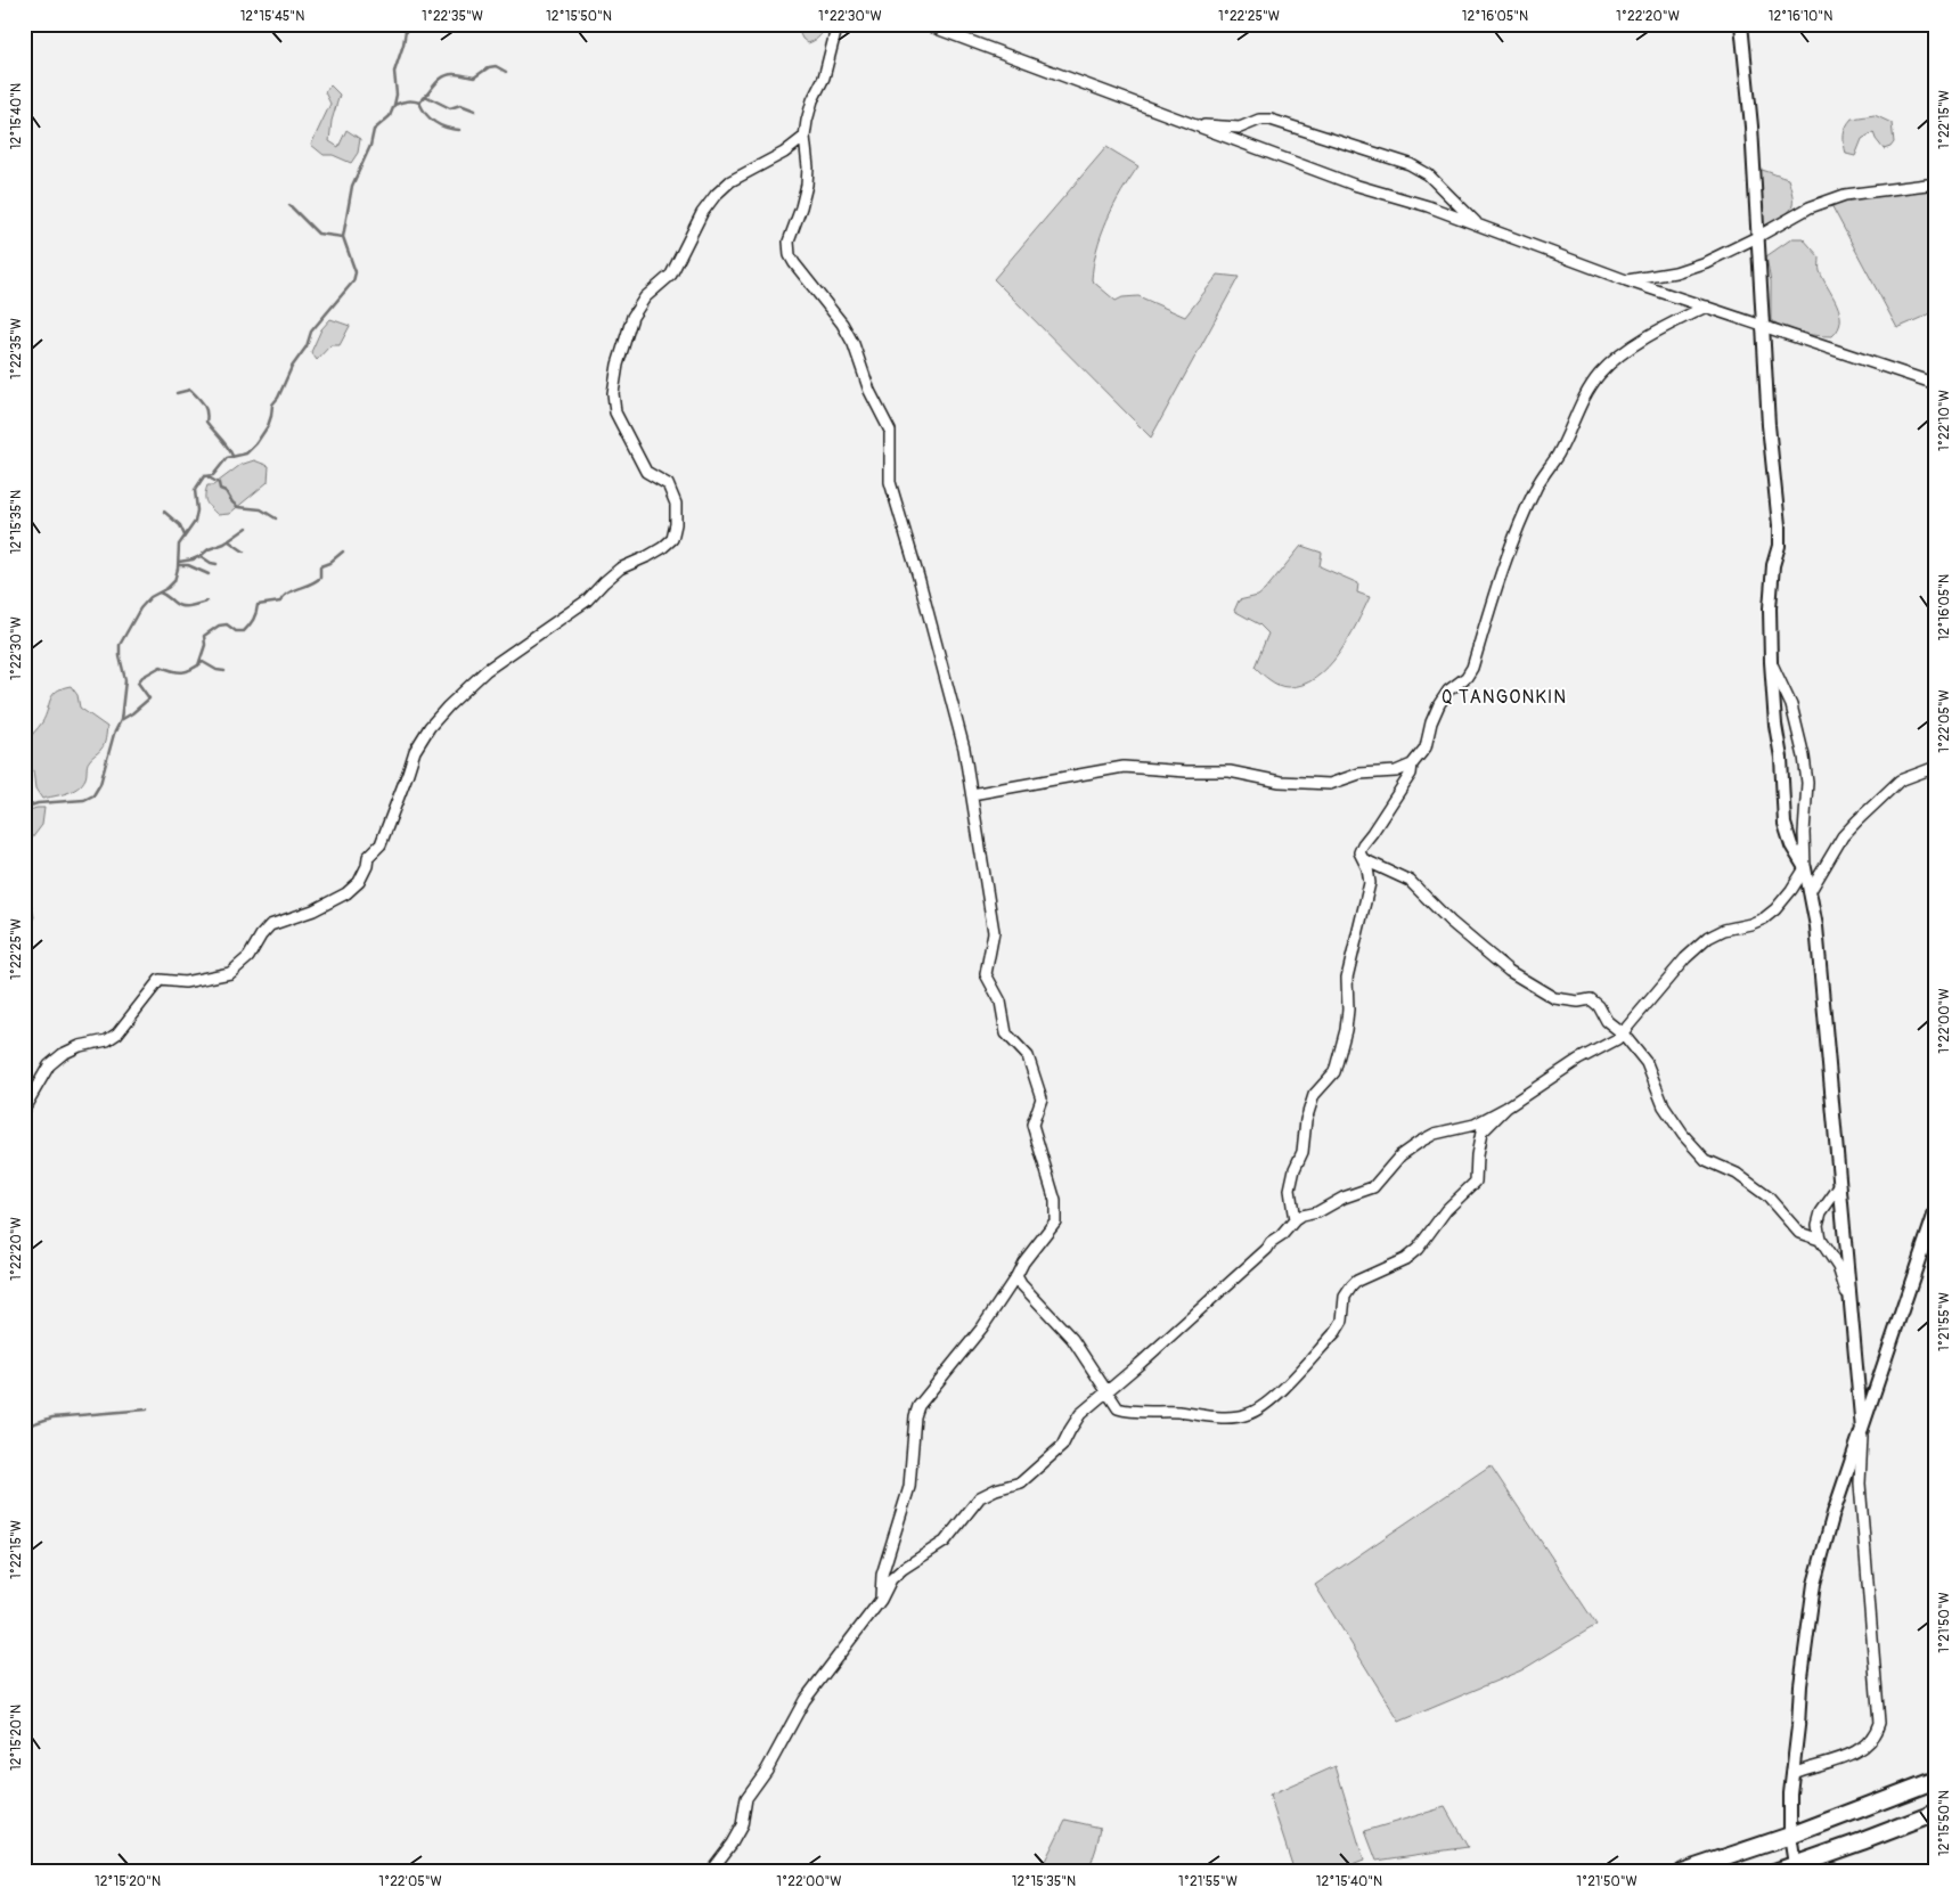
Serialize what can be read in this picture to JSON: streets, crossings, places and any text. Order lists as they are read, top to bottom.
{
  "districts": ["Q TANGONKIN"],
  "coordinates": [
    "12°15'45\"N",
    "1°22'35\"W",
    "12°15'50\"N",
    "1°22'30\"W",
    "1°22'25\"W",
    "12°16'05\"N",
    "1°22'20\"W",
    "12°16'10\"N",
    "12°15'40\"N",
    "1°22'15\"W",
    "1°22'10\"W",
    "12°15'35\"N",
    "1°22'05\"W",
    "1°22'00\"W",
    "1°21'55\"W",
    "1°21'50\"W",
    "12°15'20\"N"
  ]
}
